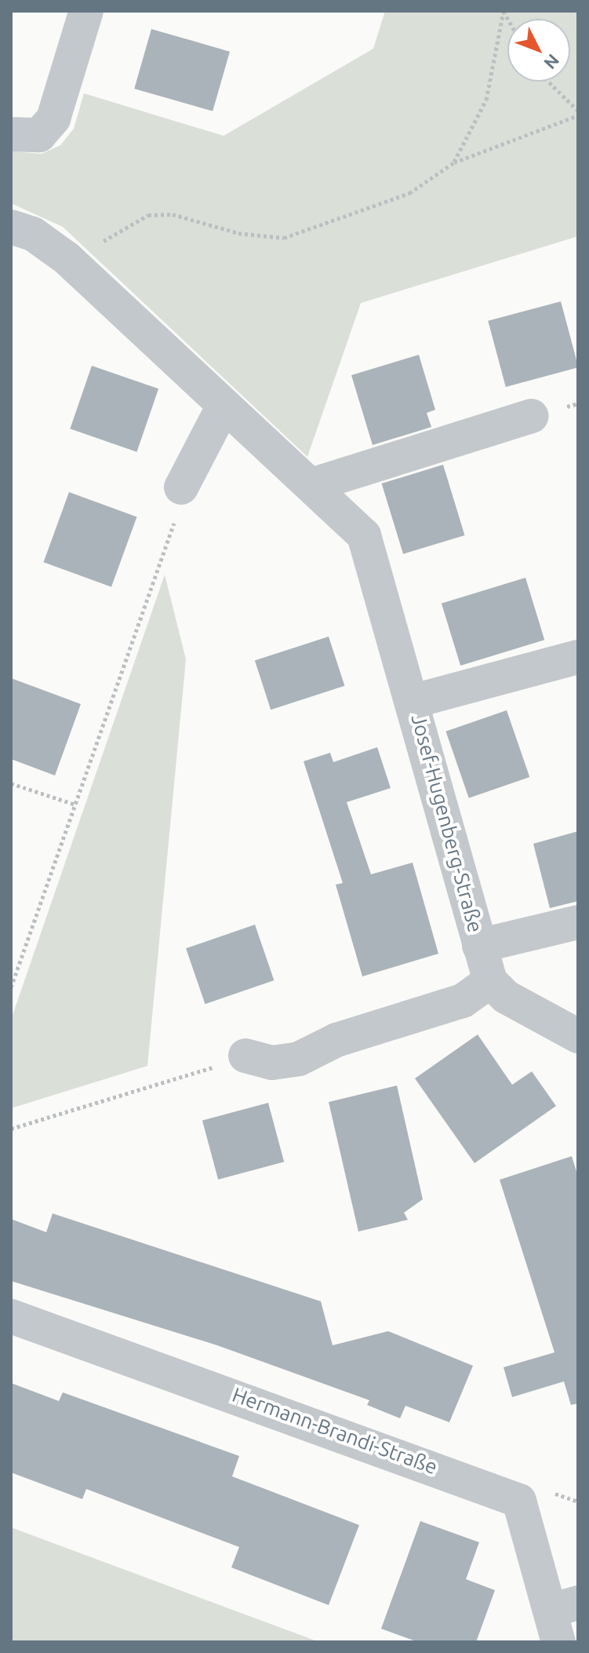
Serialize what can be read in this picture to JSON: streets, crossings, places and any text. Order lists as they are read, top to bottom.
{
  "streets": {
    "street": ["Josef-Hugenberg-Straße", "Hermann-Brandi-Straße"]
  },
  "north": "bottom right"
}
